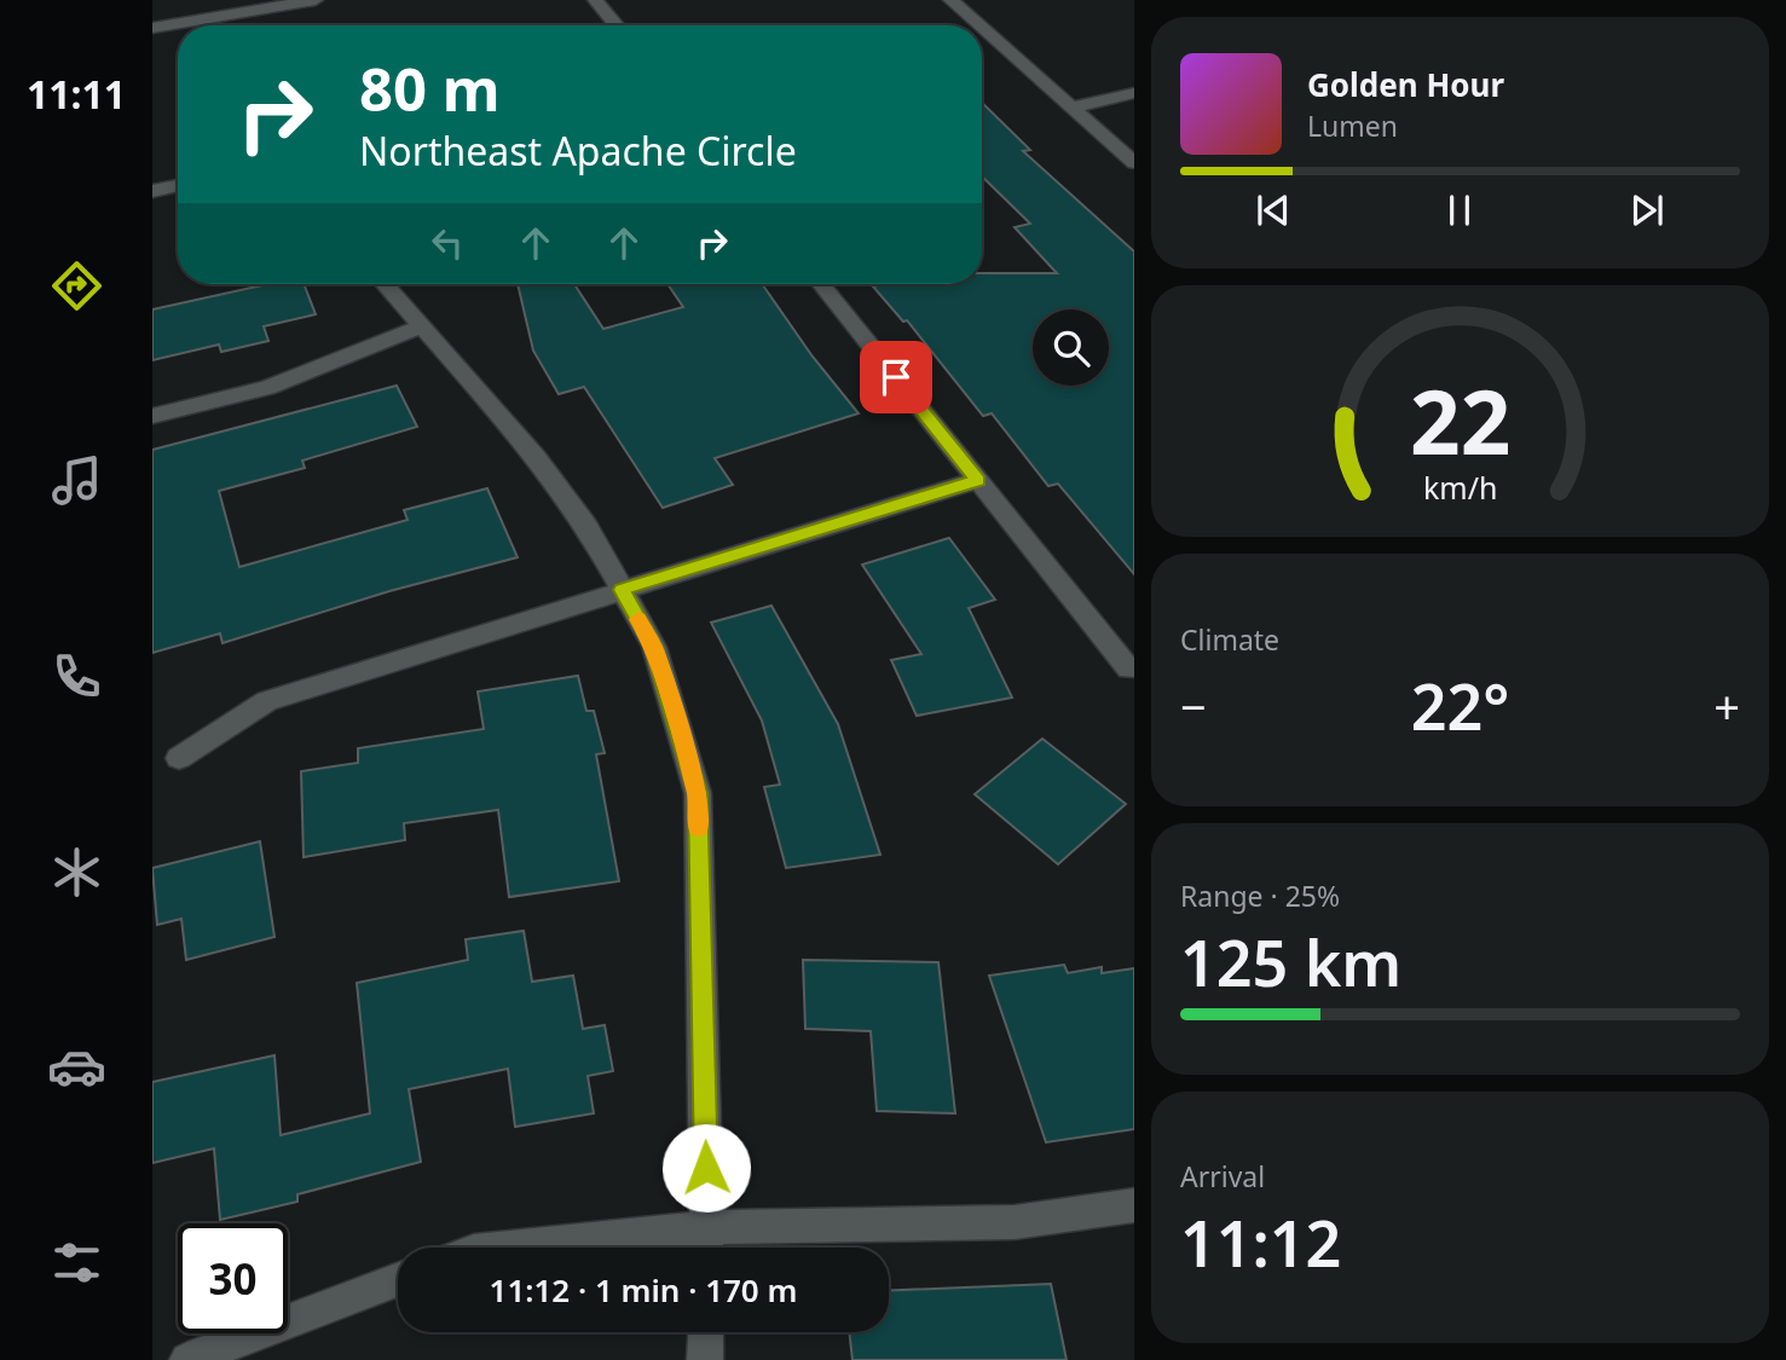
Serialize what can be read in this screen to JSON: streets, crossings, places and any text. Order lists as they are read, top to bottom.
{
  "page": {
    "tabs": "11:11",
    "turn": ["80 m", "Northeast Apache Circle"],
    "song": ["Golden Hour", "Lumen"],
    "tile": [
      "Climate",
      ["Range · 25%", "125 km"],
      ["Arrival", "11:12"]
    ],
    "heat": ["−", "22°", "+"],
    "limit": "30",
    "trip": "11:12 · 1 min · 170 m",
    "gauge": ["22", "km/h"]
  }
}
